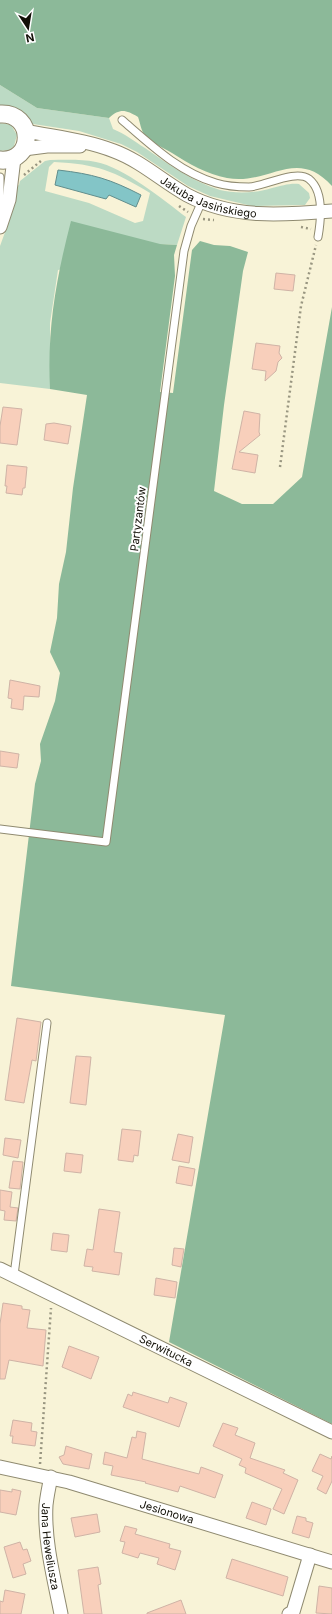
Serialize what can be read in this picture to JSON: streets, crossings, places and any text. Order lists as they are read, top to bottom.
{
  "streets": {
    "street": [
      "Jakuba Jasińskiego",
      "Serwitucka",
      "Jesionowa",
      "Jana Heweliusza"
    ],
    "lane": ["Partyzantów"]
  },
  "crossings": [
    ["Jakuba Jasińskiego", "Partyzantów"],
    ["Jesionowa", "Jana Heweliusza"]
  ],
  "north": "bottom"
}
